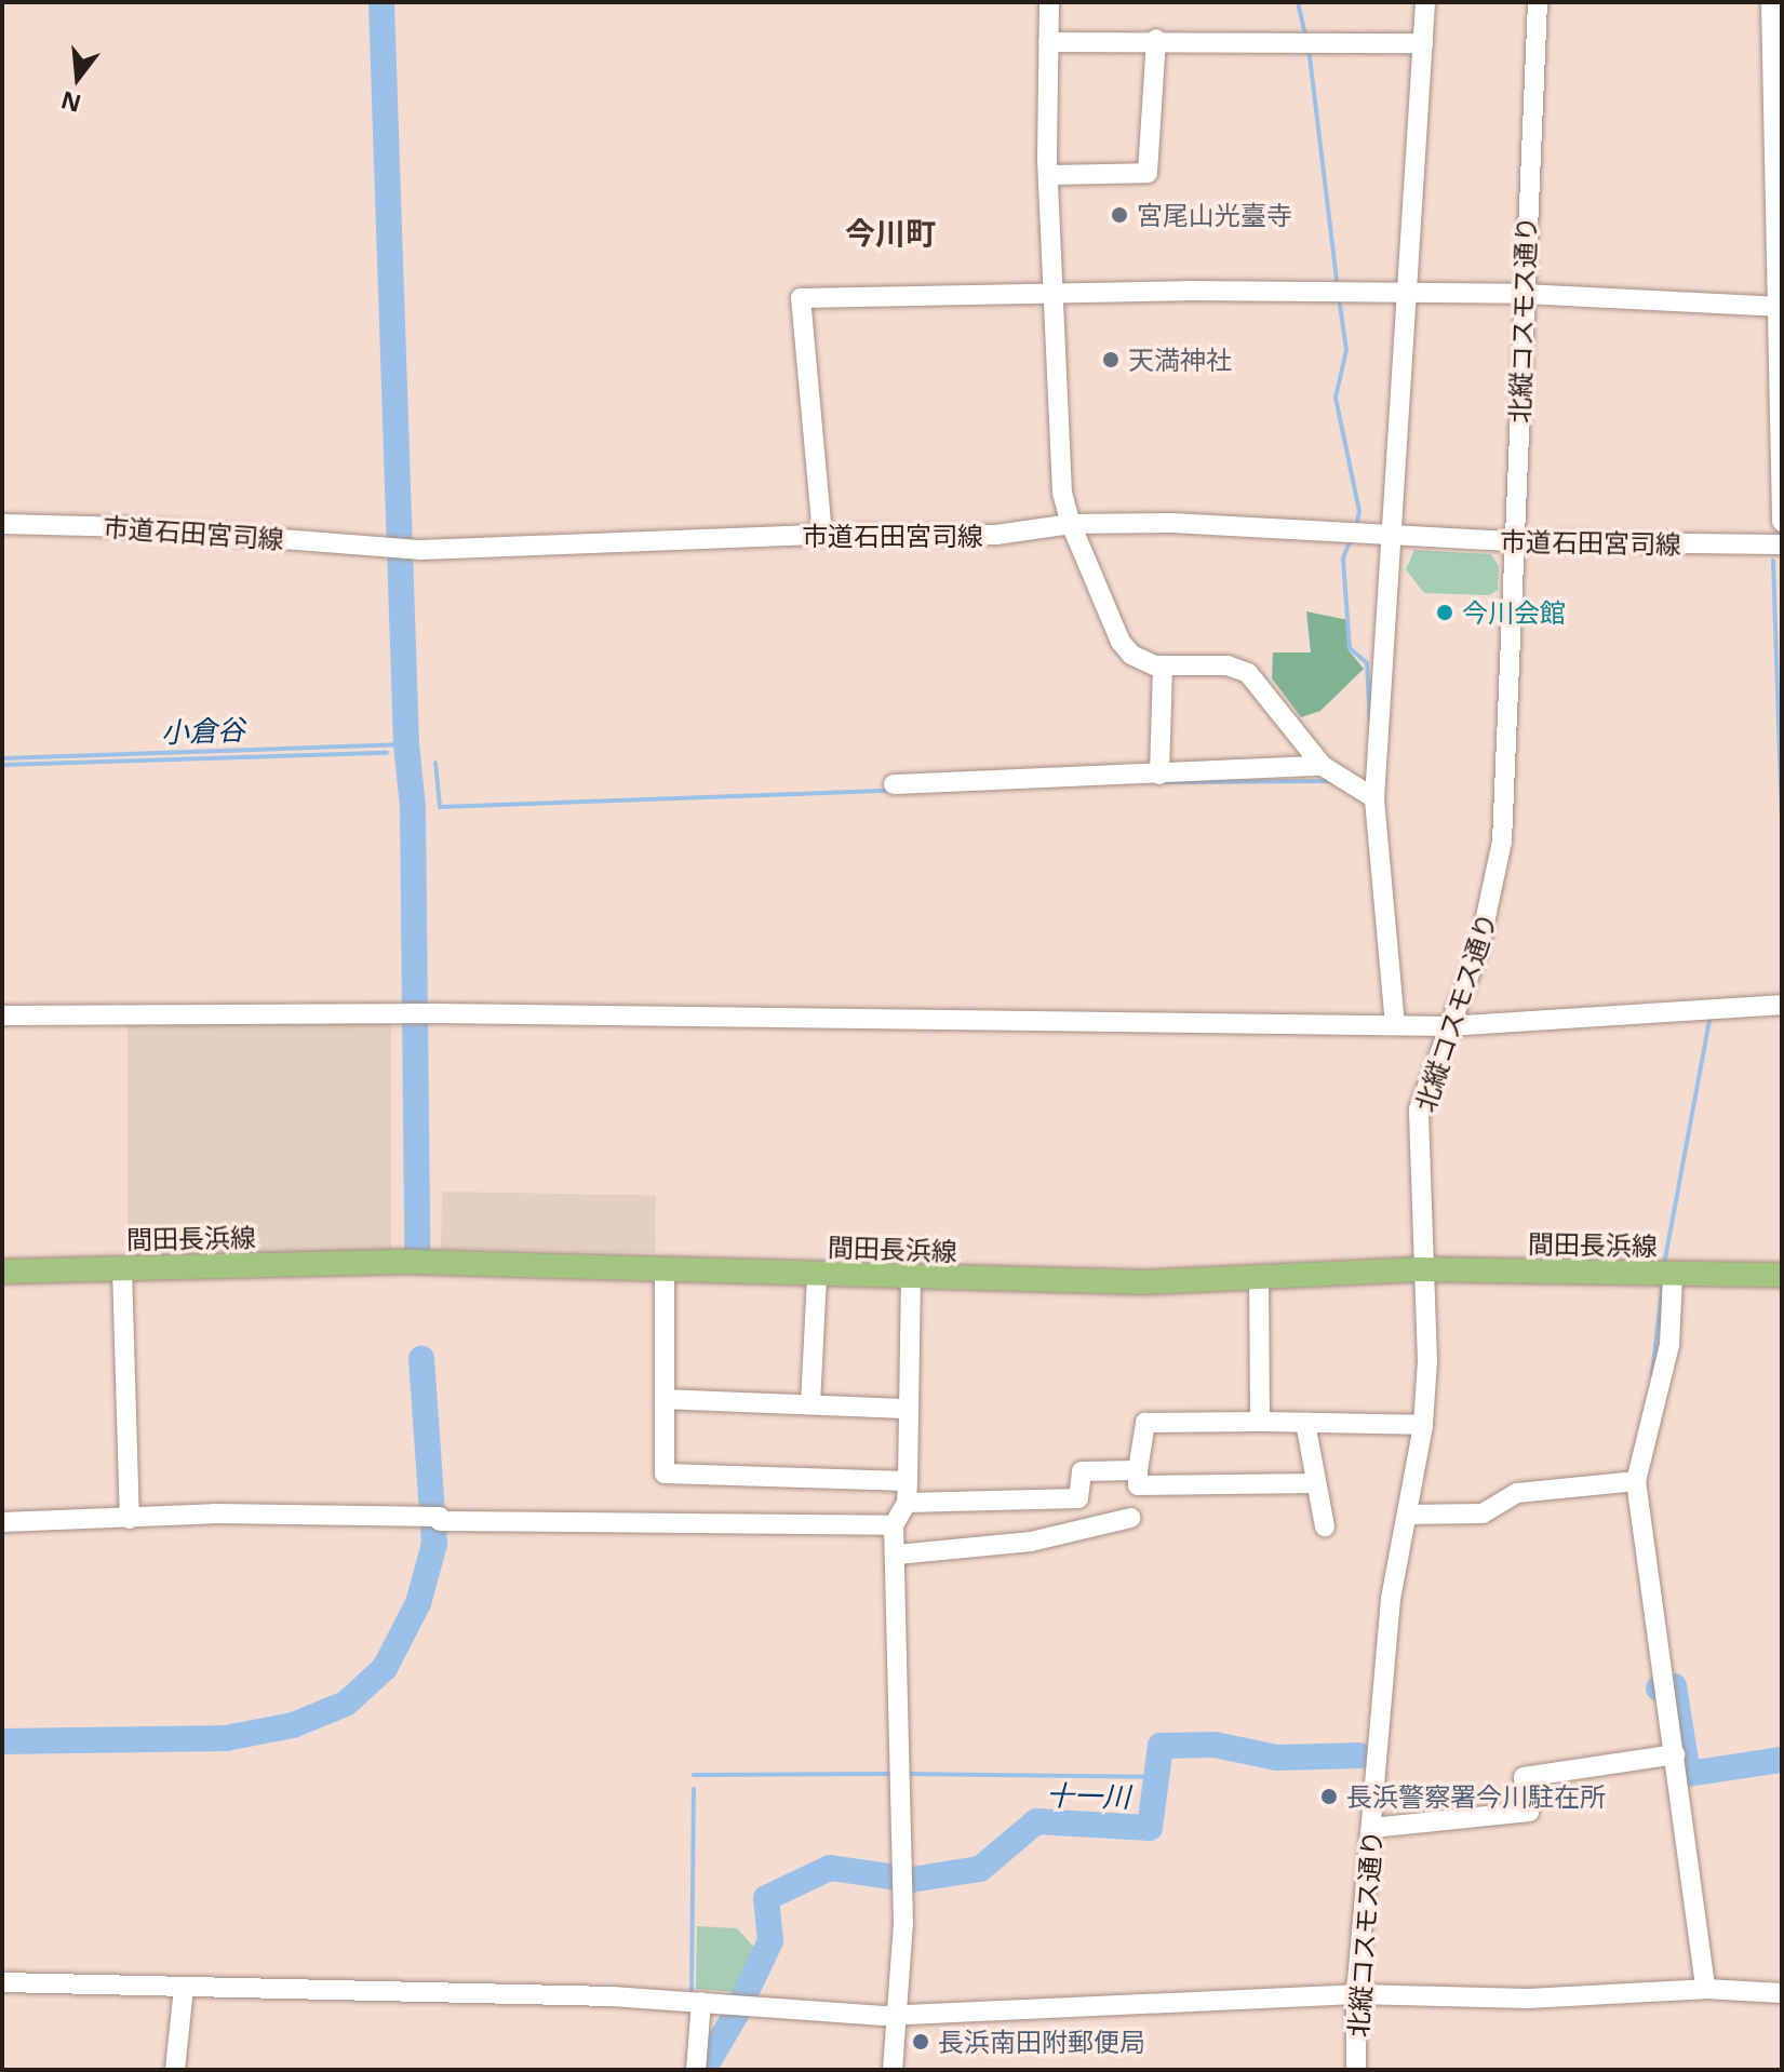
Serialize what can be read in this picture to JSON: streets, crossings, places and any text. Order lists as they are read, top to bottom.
{
  "streets": {
    "main road": ["間田長浜線"],
    "street": ["北縦コスモス通り", "市道石田宮司線"]
  },
  "crossings": [
    ["北縦コスモス通り", "市道石田宮司線"],
    ["北縦コスモス通り", "間田長浜線"]
  ],
  "districts": ["今川町"],
  "water": ["小倉谷", "十一川"],
  "places": [
    "宮尾山光臺寺",
    "天満神社",
    "今川会館",
    "長浜警察署今川駐在所",
    "長浜南田附郵便局"
  ],
  "north": "bottom"
}
